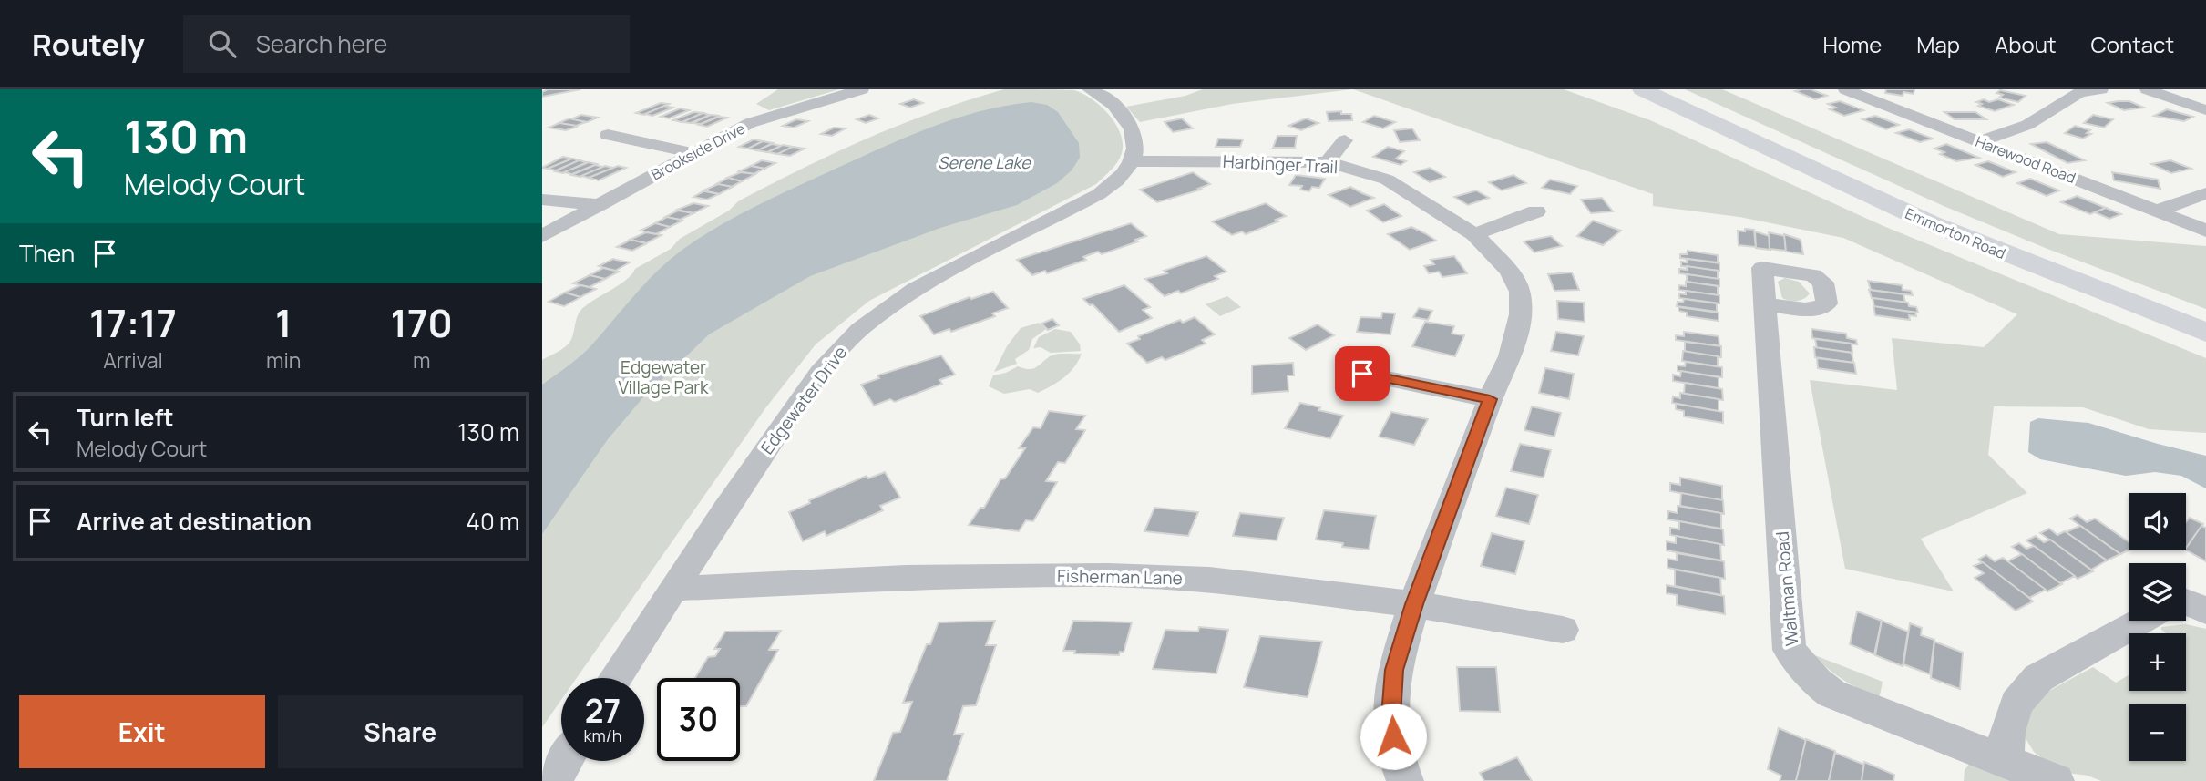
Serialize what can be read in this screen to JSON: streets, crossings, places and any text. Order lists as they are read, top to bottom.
{
  "streets": {
    "main road": ["Emmorton Road"],
    "street": [
      "Brookside Drive",
      "Harewood Road",
      "Harbinger Trail",
      "Edgewater Drive",
      "Fisherman Lane",
      "Waltman Road"
    ]
  },
  "crossings": [
    ["Harbinger Trail", "Edgewater Drive"],
    ["Harbinger Trail", "Fisherman Lane"],
    ["Edgewater Drive", "Fisherman Lane"]
  ],
  "water": ["Serene Lake"],
  "parks": ["Edgewater Village Park"],
  "page": {
    "header": "Routely",
    "search": "Search here",
    "nav": [
      "Home",
      "Map",
      "About",
      "Contact"
    ],
    "turn": ["130 m", "Melody Court"],
    "then": "Then",
    "eta": [
      "17:17",
      "Arrival",
      "1",
      "min",
      "170",
      "m"
    ],
    "list": [
      {
        "name": "Turn left",
        "note": "Melody Court",
        "value": "130 m"
      },
      {
        "name": "Arrive at destination",
        "value": "40 m"
      }
    ],
    "map_buttons": ["+", "−"],
    "speed": "27 km/h",
    "limit": "30",
    "buttons": ["Exit", "Share"]
  }
}
